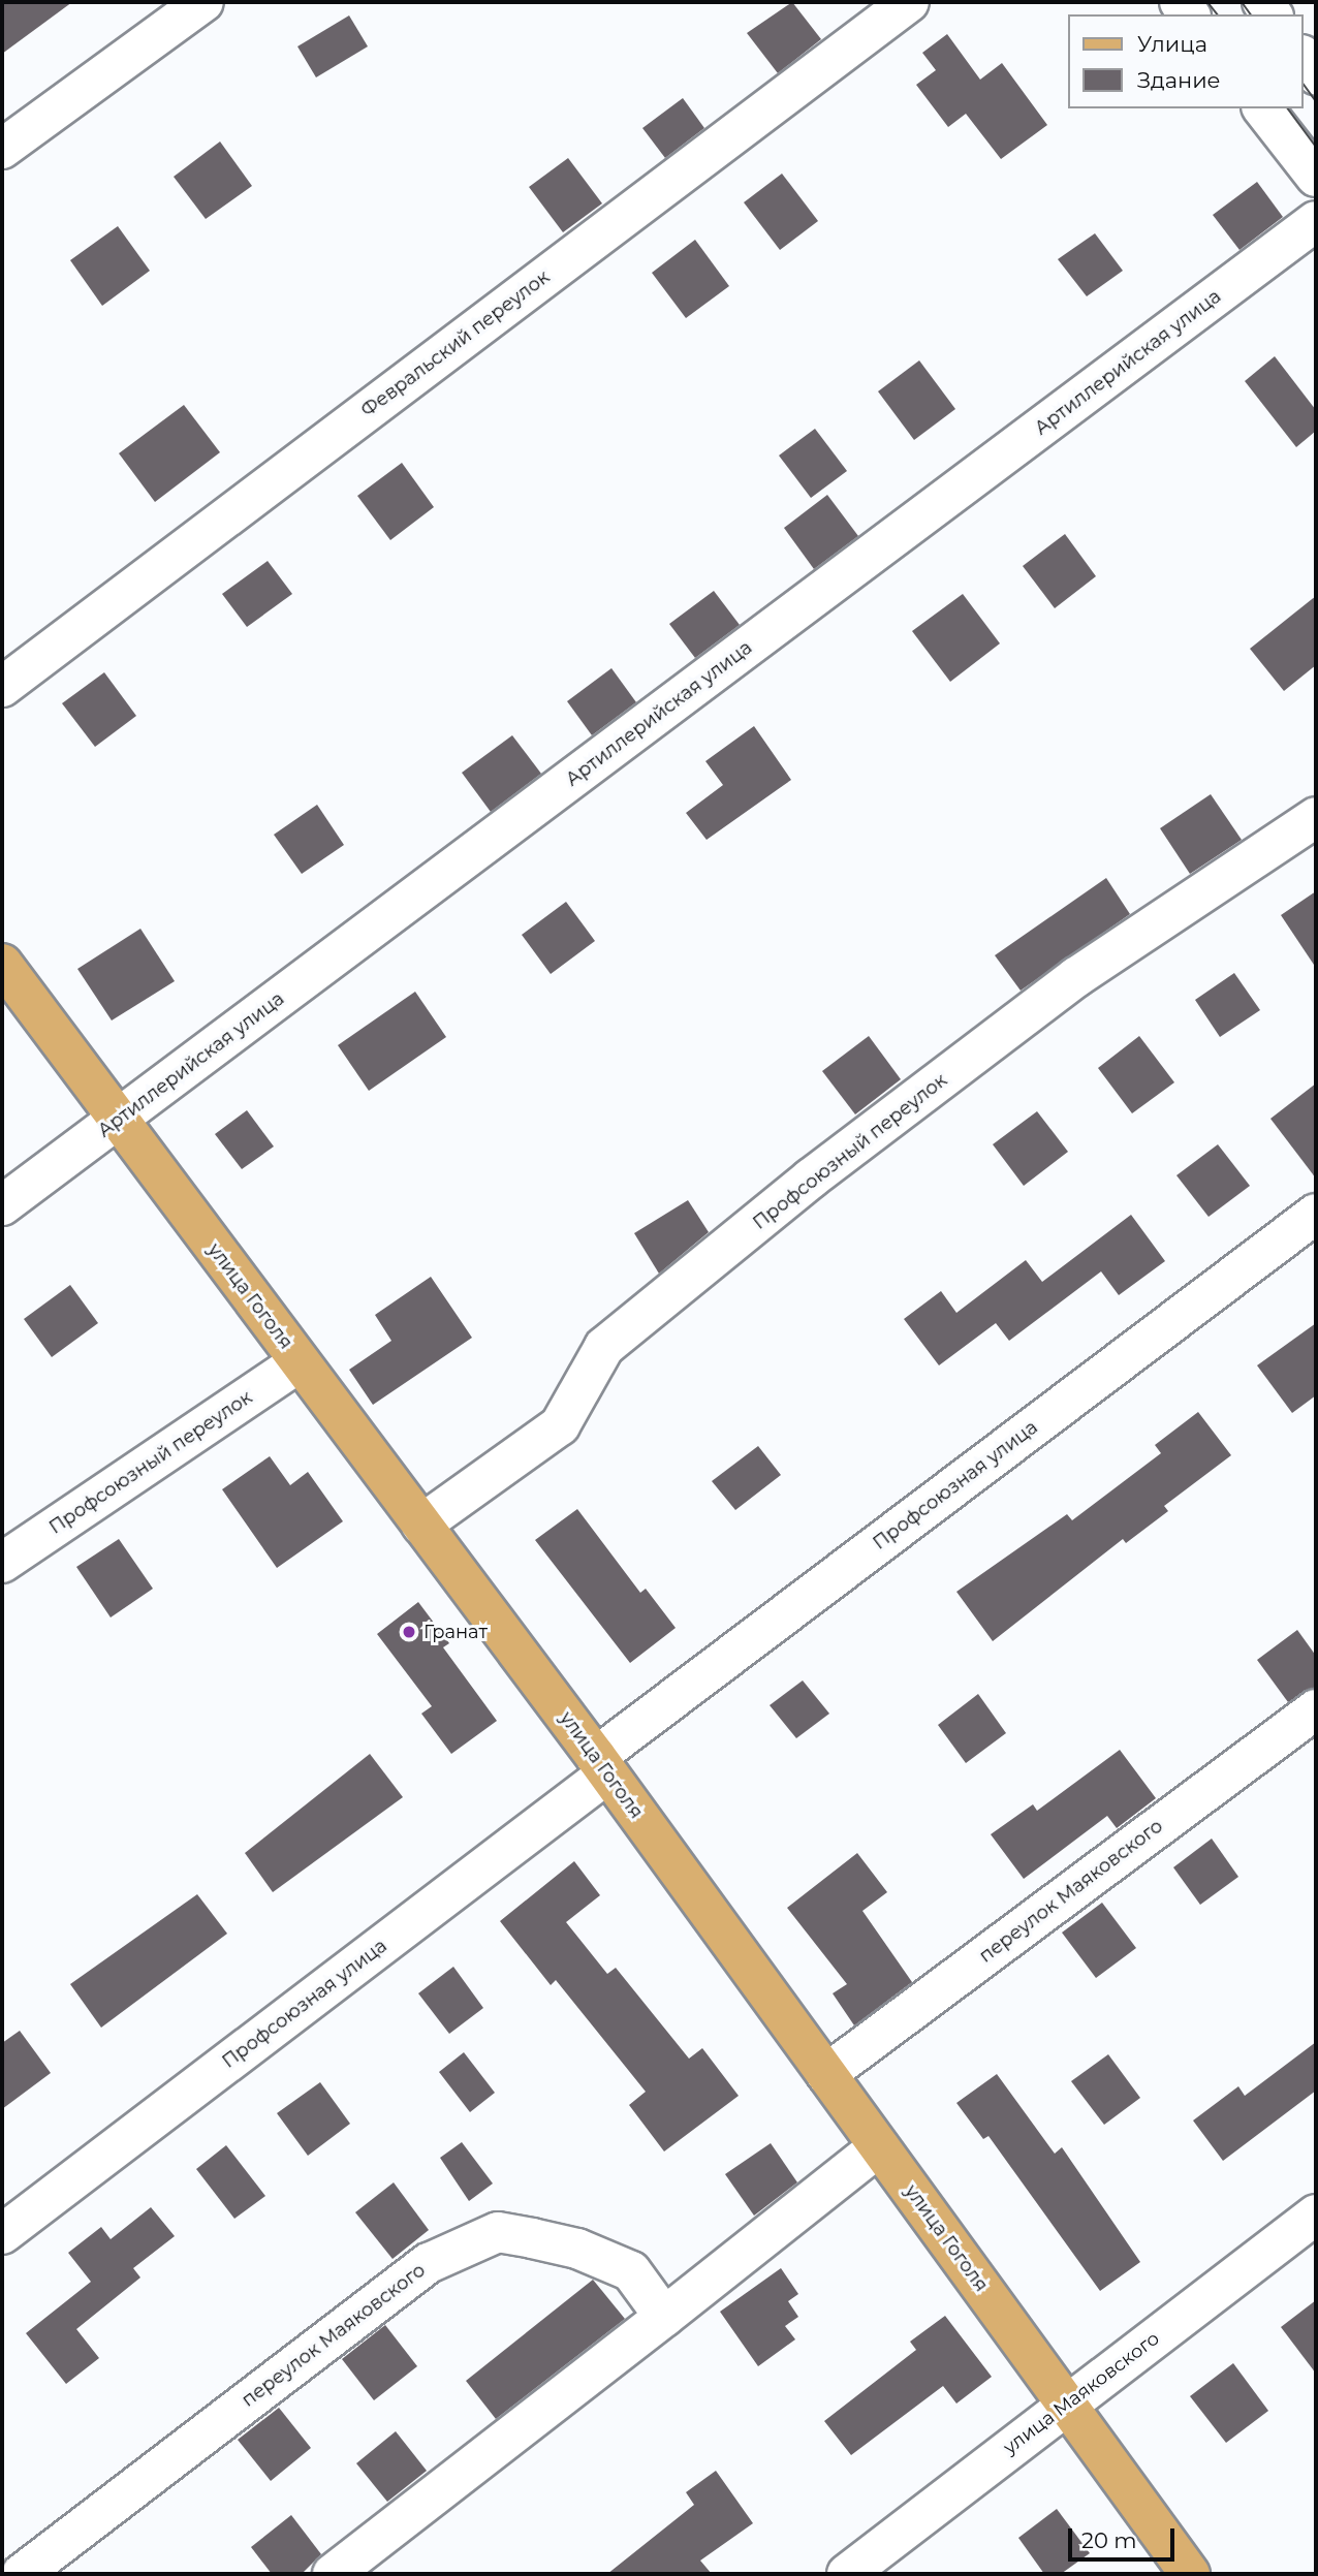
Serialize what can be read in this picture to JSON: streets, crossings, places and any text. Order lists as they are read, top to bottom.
{
  "streets": {
    "main road": ["улица Гоголя"],
    "street": [
      "Февральский переулок",
      "Артиллерийская улица",
      "Профсоюзный переулок",
      "Профсоюзная улица",
      "переулок Маяковского",
      "улица Маяковского"
    ]
  },
  "crossings": [
    ["Артиллерийская улица", "улица Гоголя"],
    ["Профсоюзный переулок", "улица Гоголя"],
    ["улица Гоголя", "Профсоюзная улица"],
    ["улица Гоголя", "переулок Маяковского"],
    ["улица Гоголя", "улица Маяковского"]
  ],
  "places": ["Гранат"],
  "legend": ["Улица", "Здание"],
  "scale_bar": "20 m"
}
